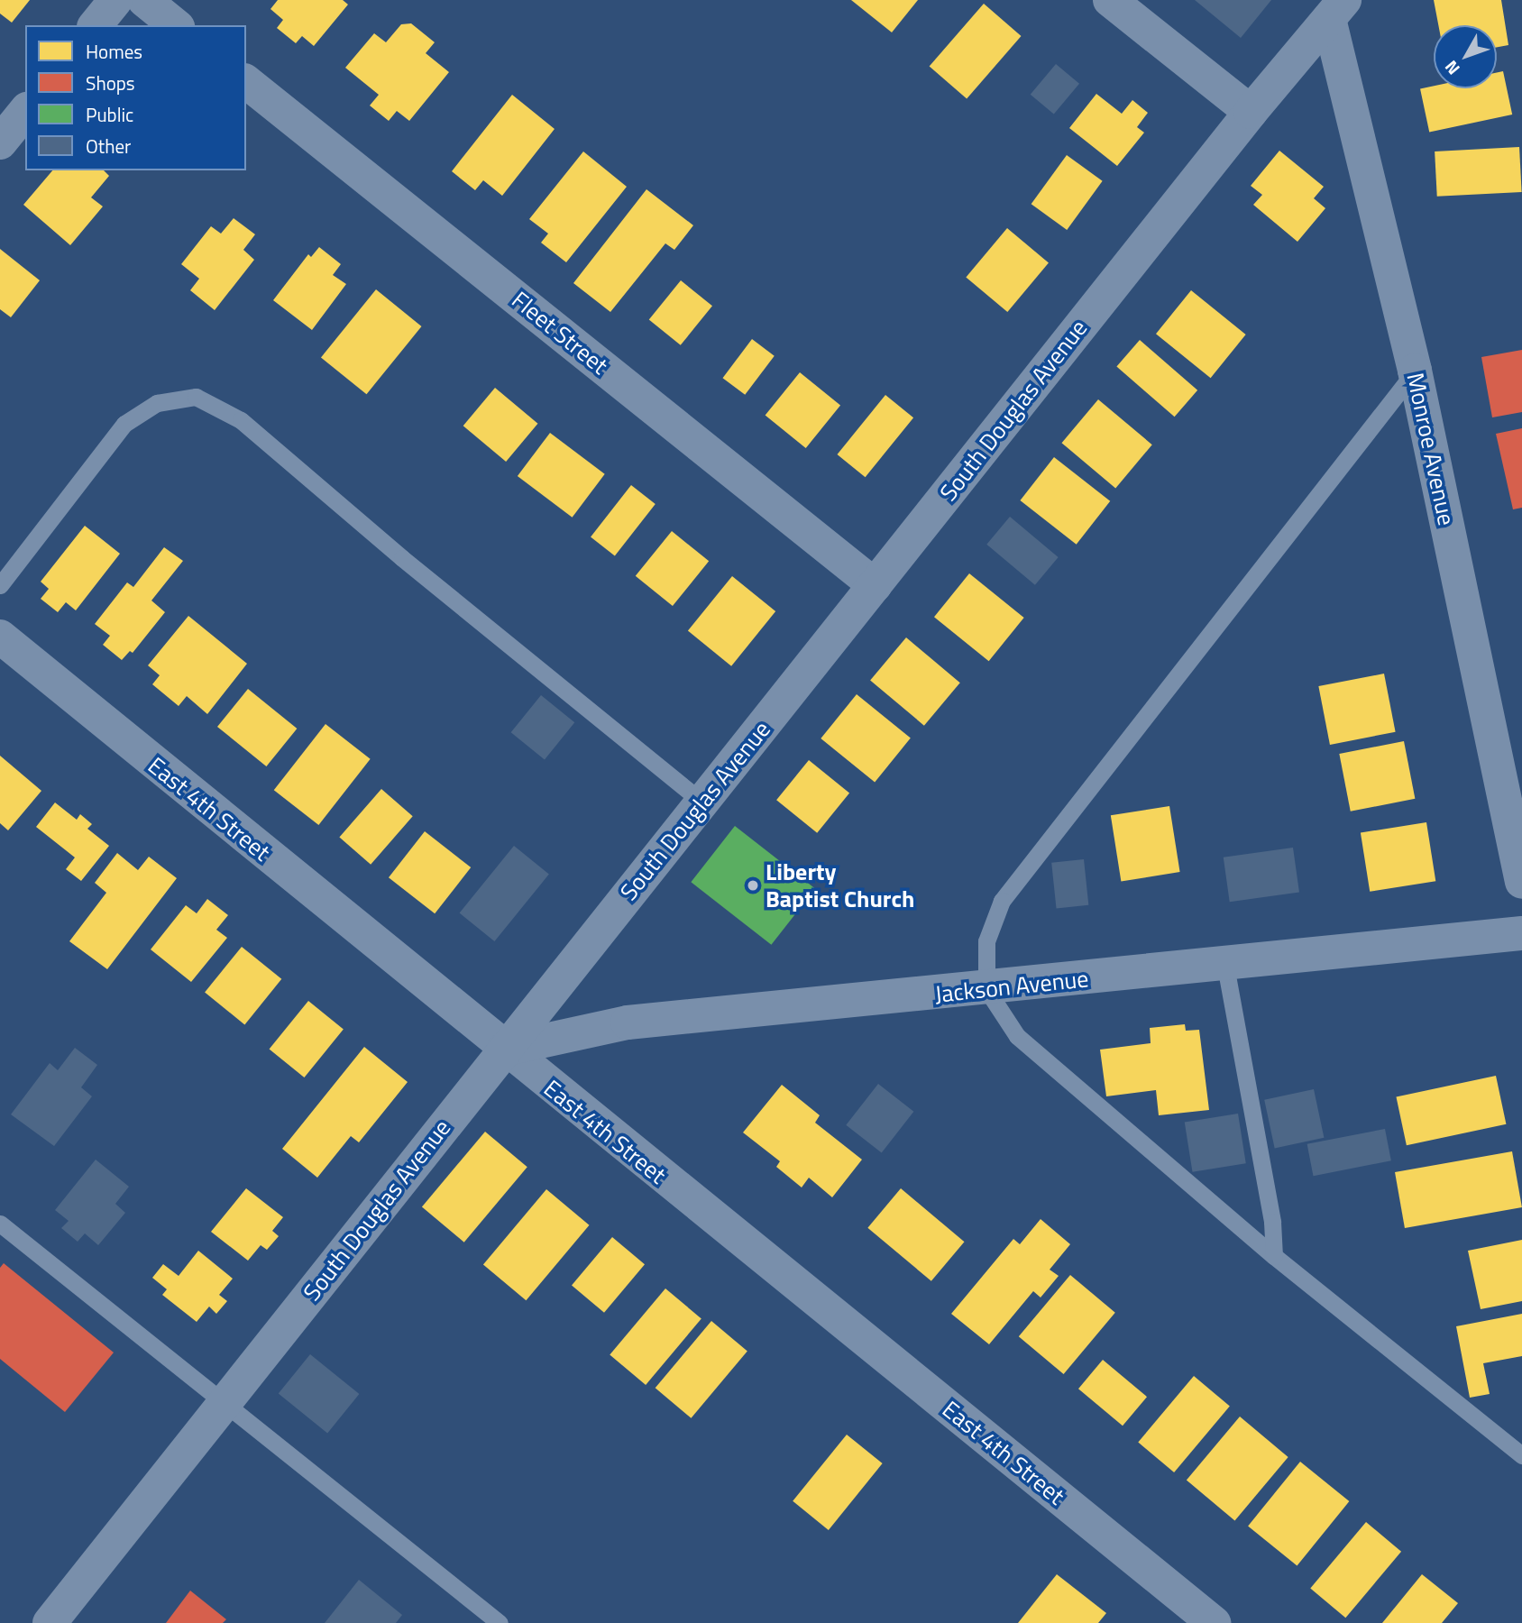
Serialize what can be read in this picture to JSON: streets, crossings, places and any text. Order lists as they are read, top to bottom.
{
  "streets": {
    "street": [
      "Fleet Street",
      "South Douglas Avenue",
      "Monroe Avenue",
      "East 4th Street",
      "Jackson Avenue"
    ]
  },
  "crossings": [
    ["Fleet Street", "South Douglas Avenue"],
    ["South Douglas Avenue", "Monroe Avenue"],
    ["South Douglas Avenue", "East 4th Street"],
    ["South Douglas Avenue", "Jackson Avenue"],
    ["East 4th Street", "Jackson Avenue"]
  ],
  "places": ["Liberty Baptist Church"],
  "legend": [
    "Homes",
    "Shops",
    "Public",
    "Other"
  ],
  "north": "bottom left"
}
